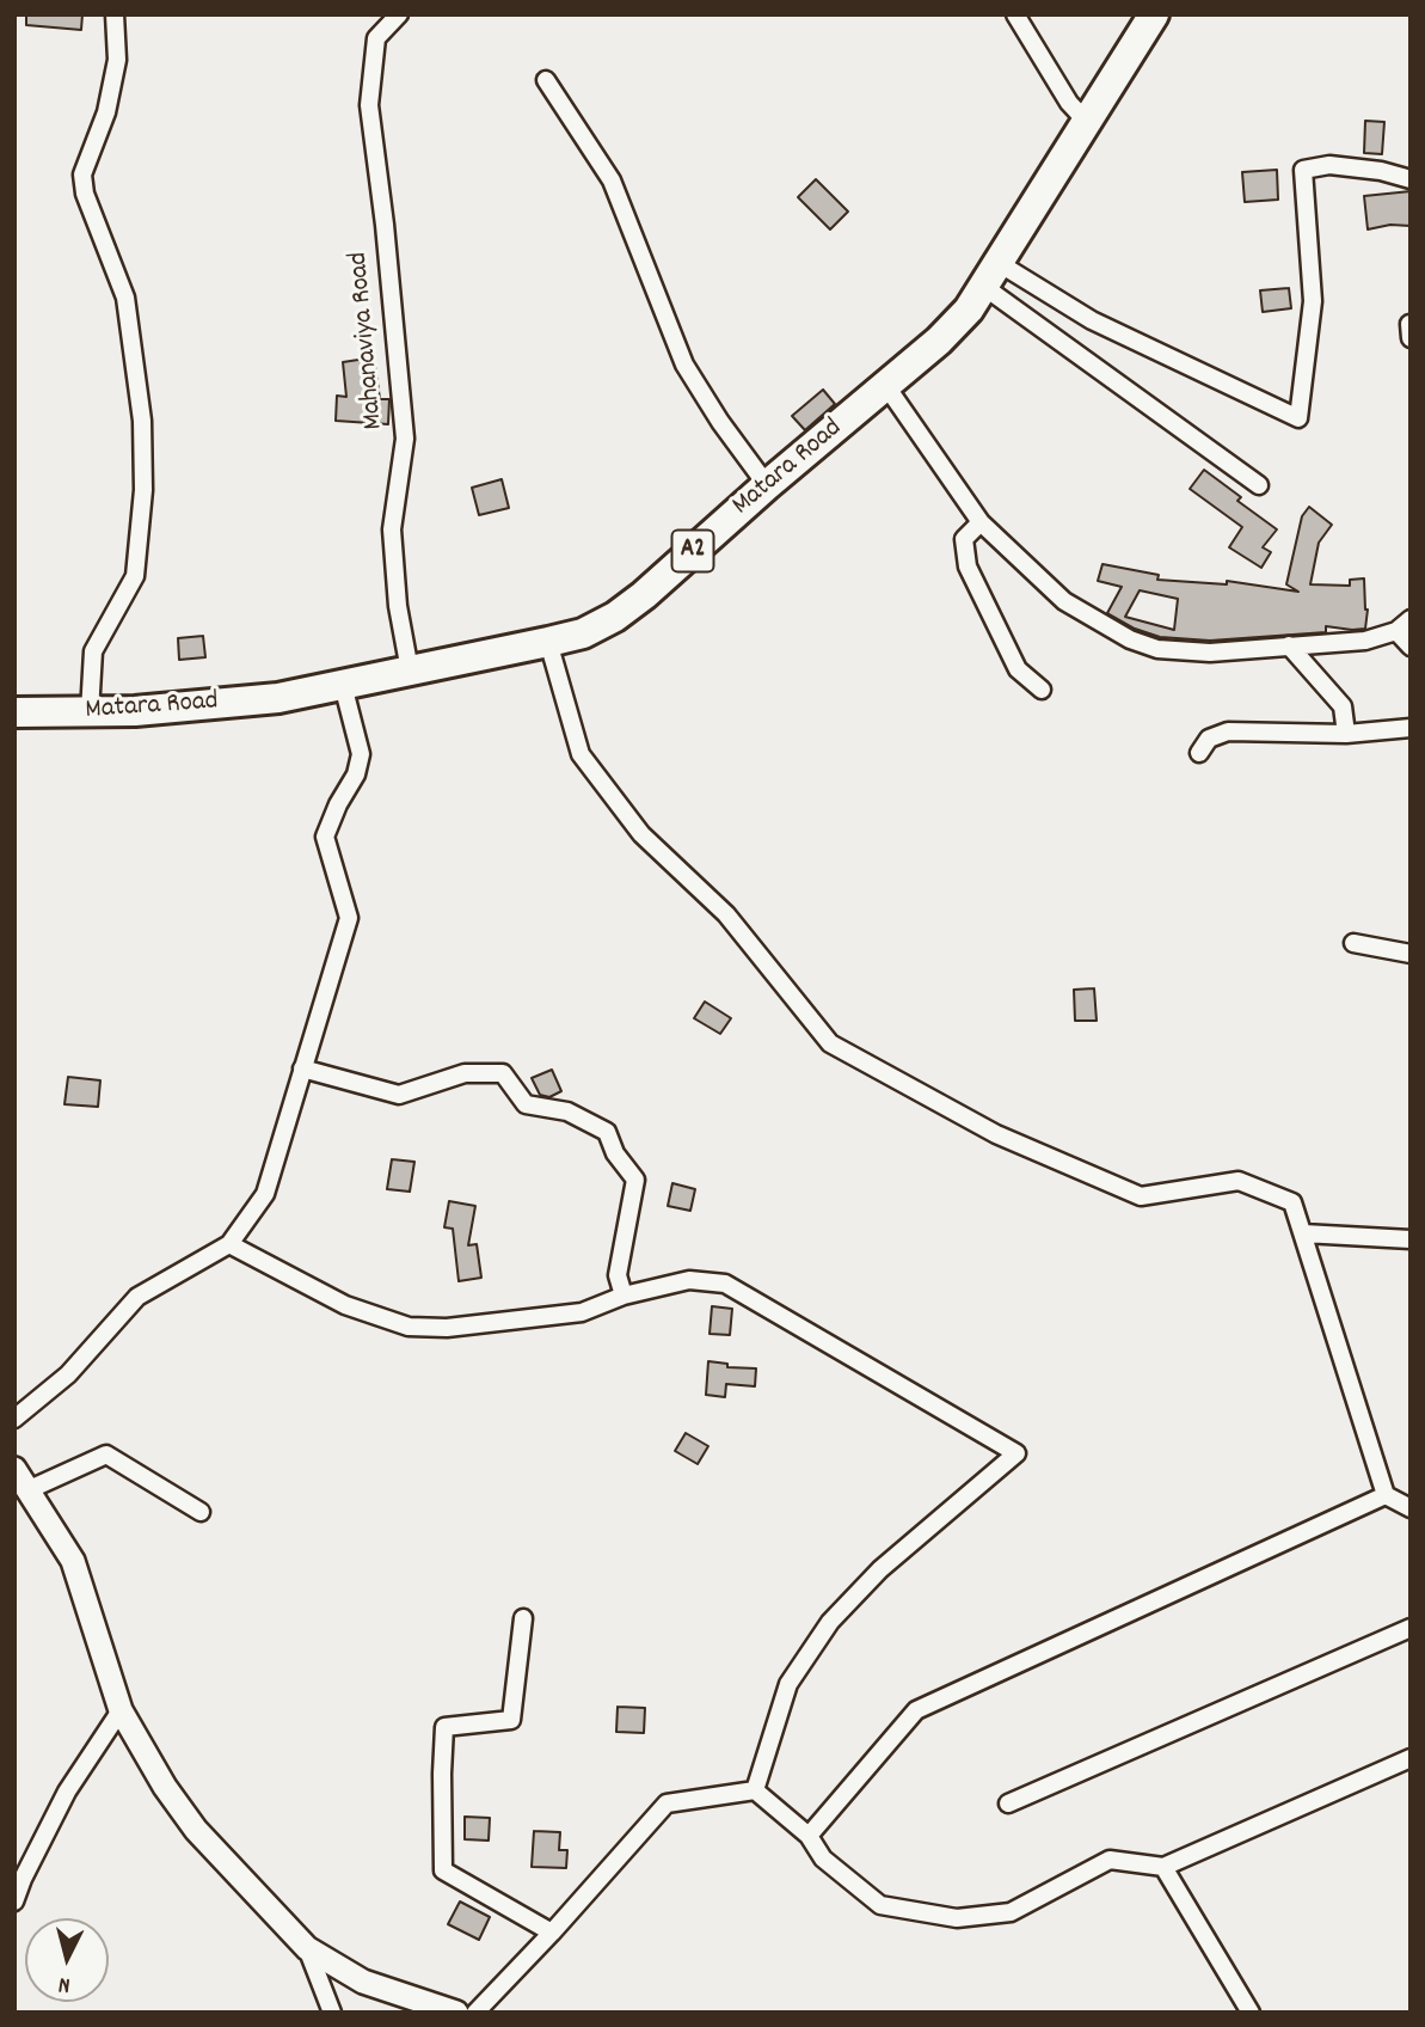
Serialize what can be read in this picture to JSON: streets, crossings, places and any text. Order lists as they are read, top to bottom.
{
  "streets": {
    "highway": ["Matara Road", "A2"],
    "street": ["Mahanaviya Road"]
  },
  "crossings": [
    ["Mahanaviya Road", "Matara Road"]
  ],
  "north": "bottom"
}
